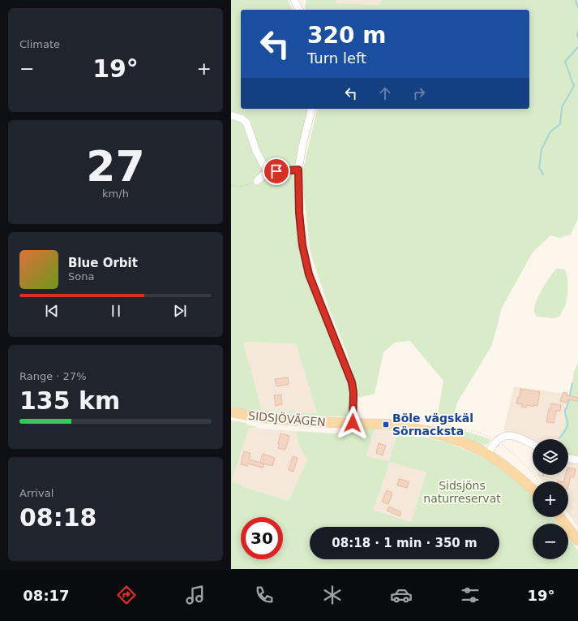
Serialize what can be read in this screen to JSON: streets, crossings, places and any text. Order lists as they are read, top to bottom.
{
  "streets": {
    "main road": ["SIDSJÖVÄGEN"]
  },
  "parks": ["Sidsjöns naturreservat"],
  "places": {
    "transit": ["Böle vägskäl Sörnacksta"]
  },
  "page": {
    "tile": [
      "Climate",
      ["27", "km/h"],
      ["Range · 27%", "135 km"],
      ["Arrival", "08:18"]
    ],
    "turn": ["320 m", "Turn left"],
    "heat": ["−", "19°", "+"],
    "song": ["Blue Orbit", "Sona"],
    "map_buttons": ["+", "−"],
    "limit": "30",
    "trip": "08:18 · 1 min · 350 m",
    "tabs": ["08:17", "19°"]
  }
}
